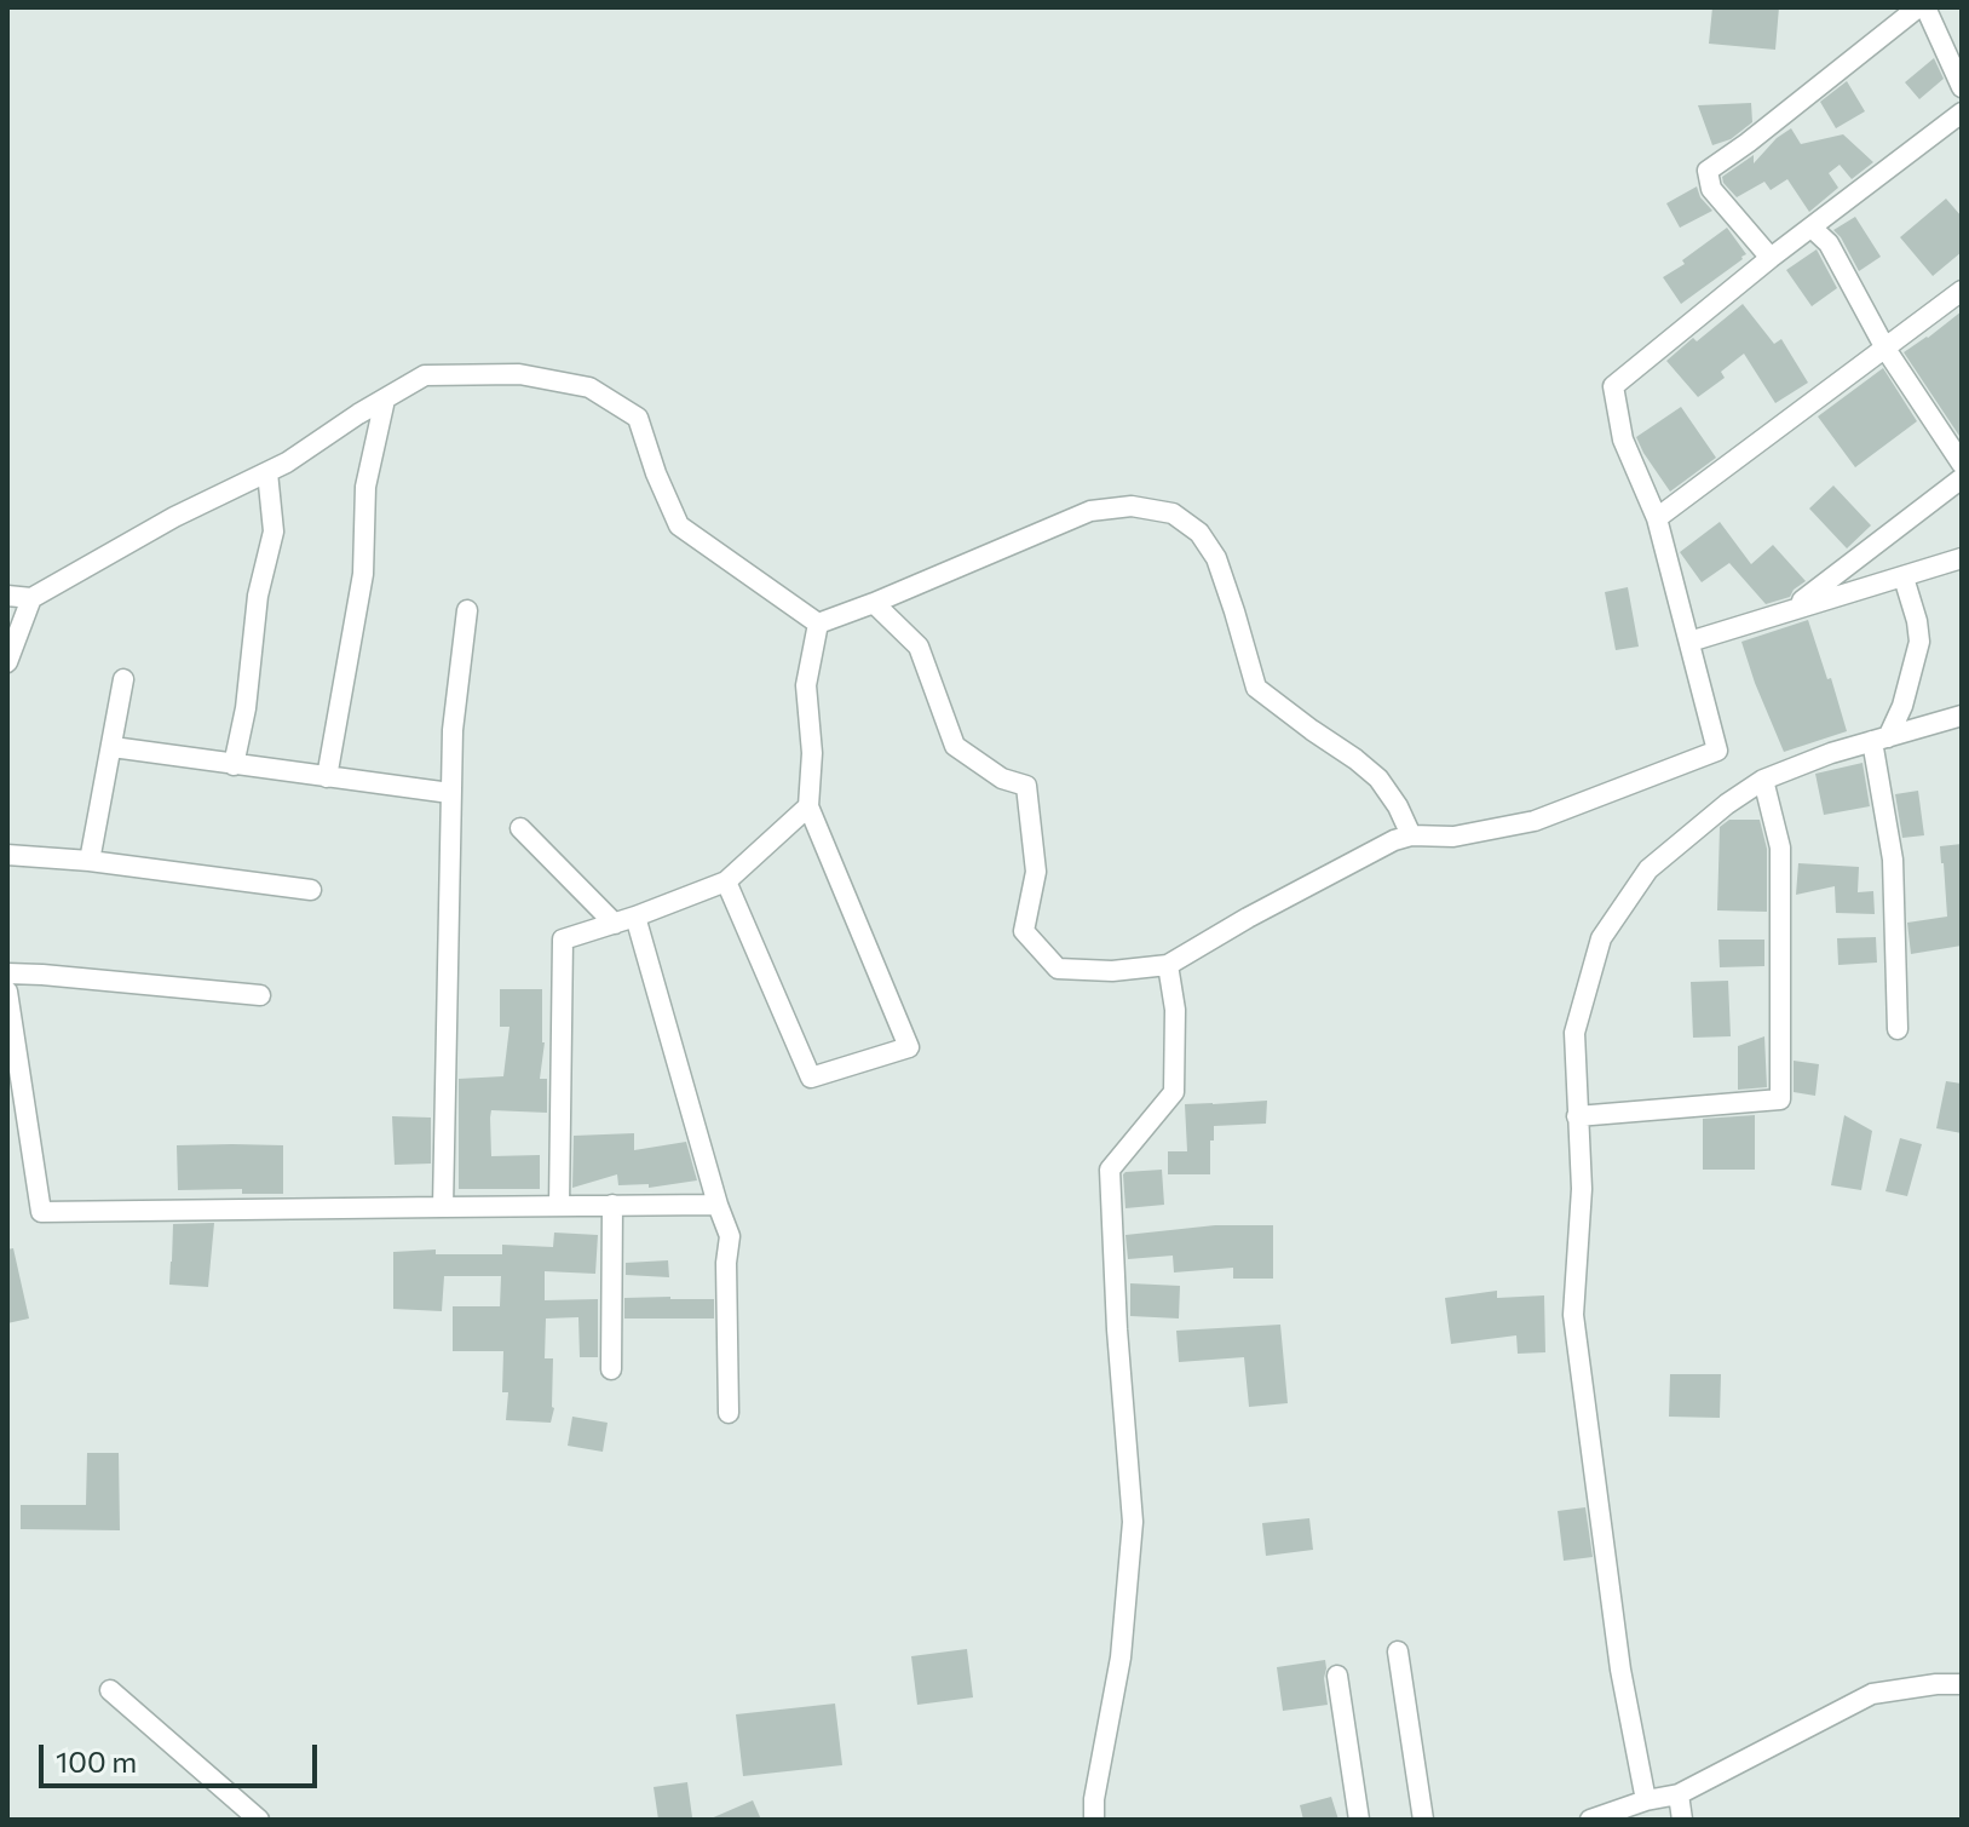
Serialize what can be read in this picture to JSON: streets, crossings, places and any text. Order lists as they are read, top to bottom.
{
  "scale_bar": "100 m"
}
